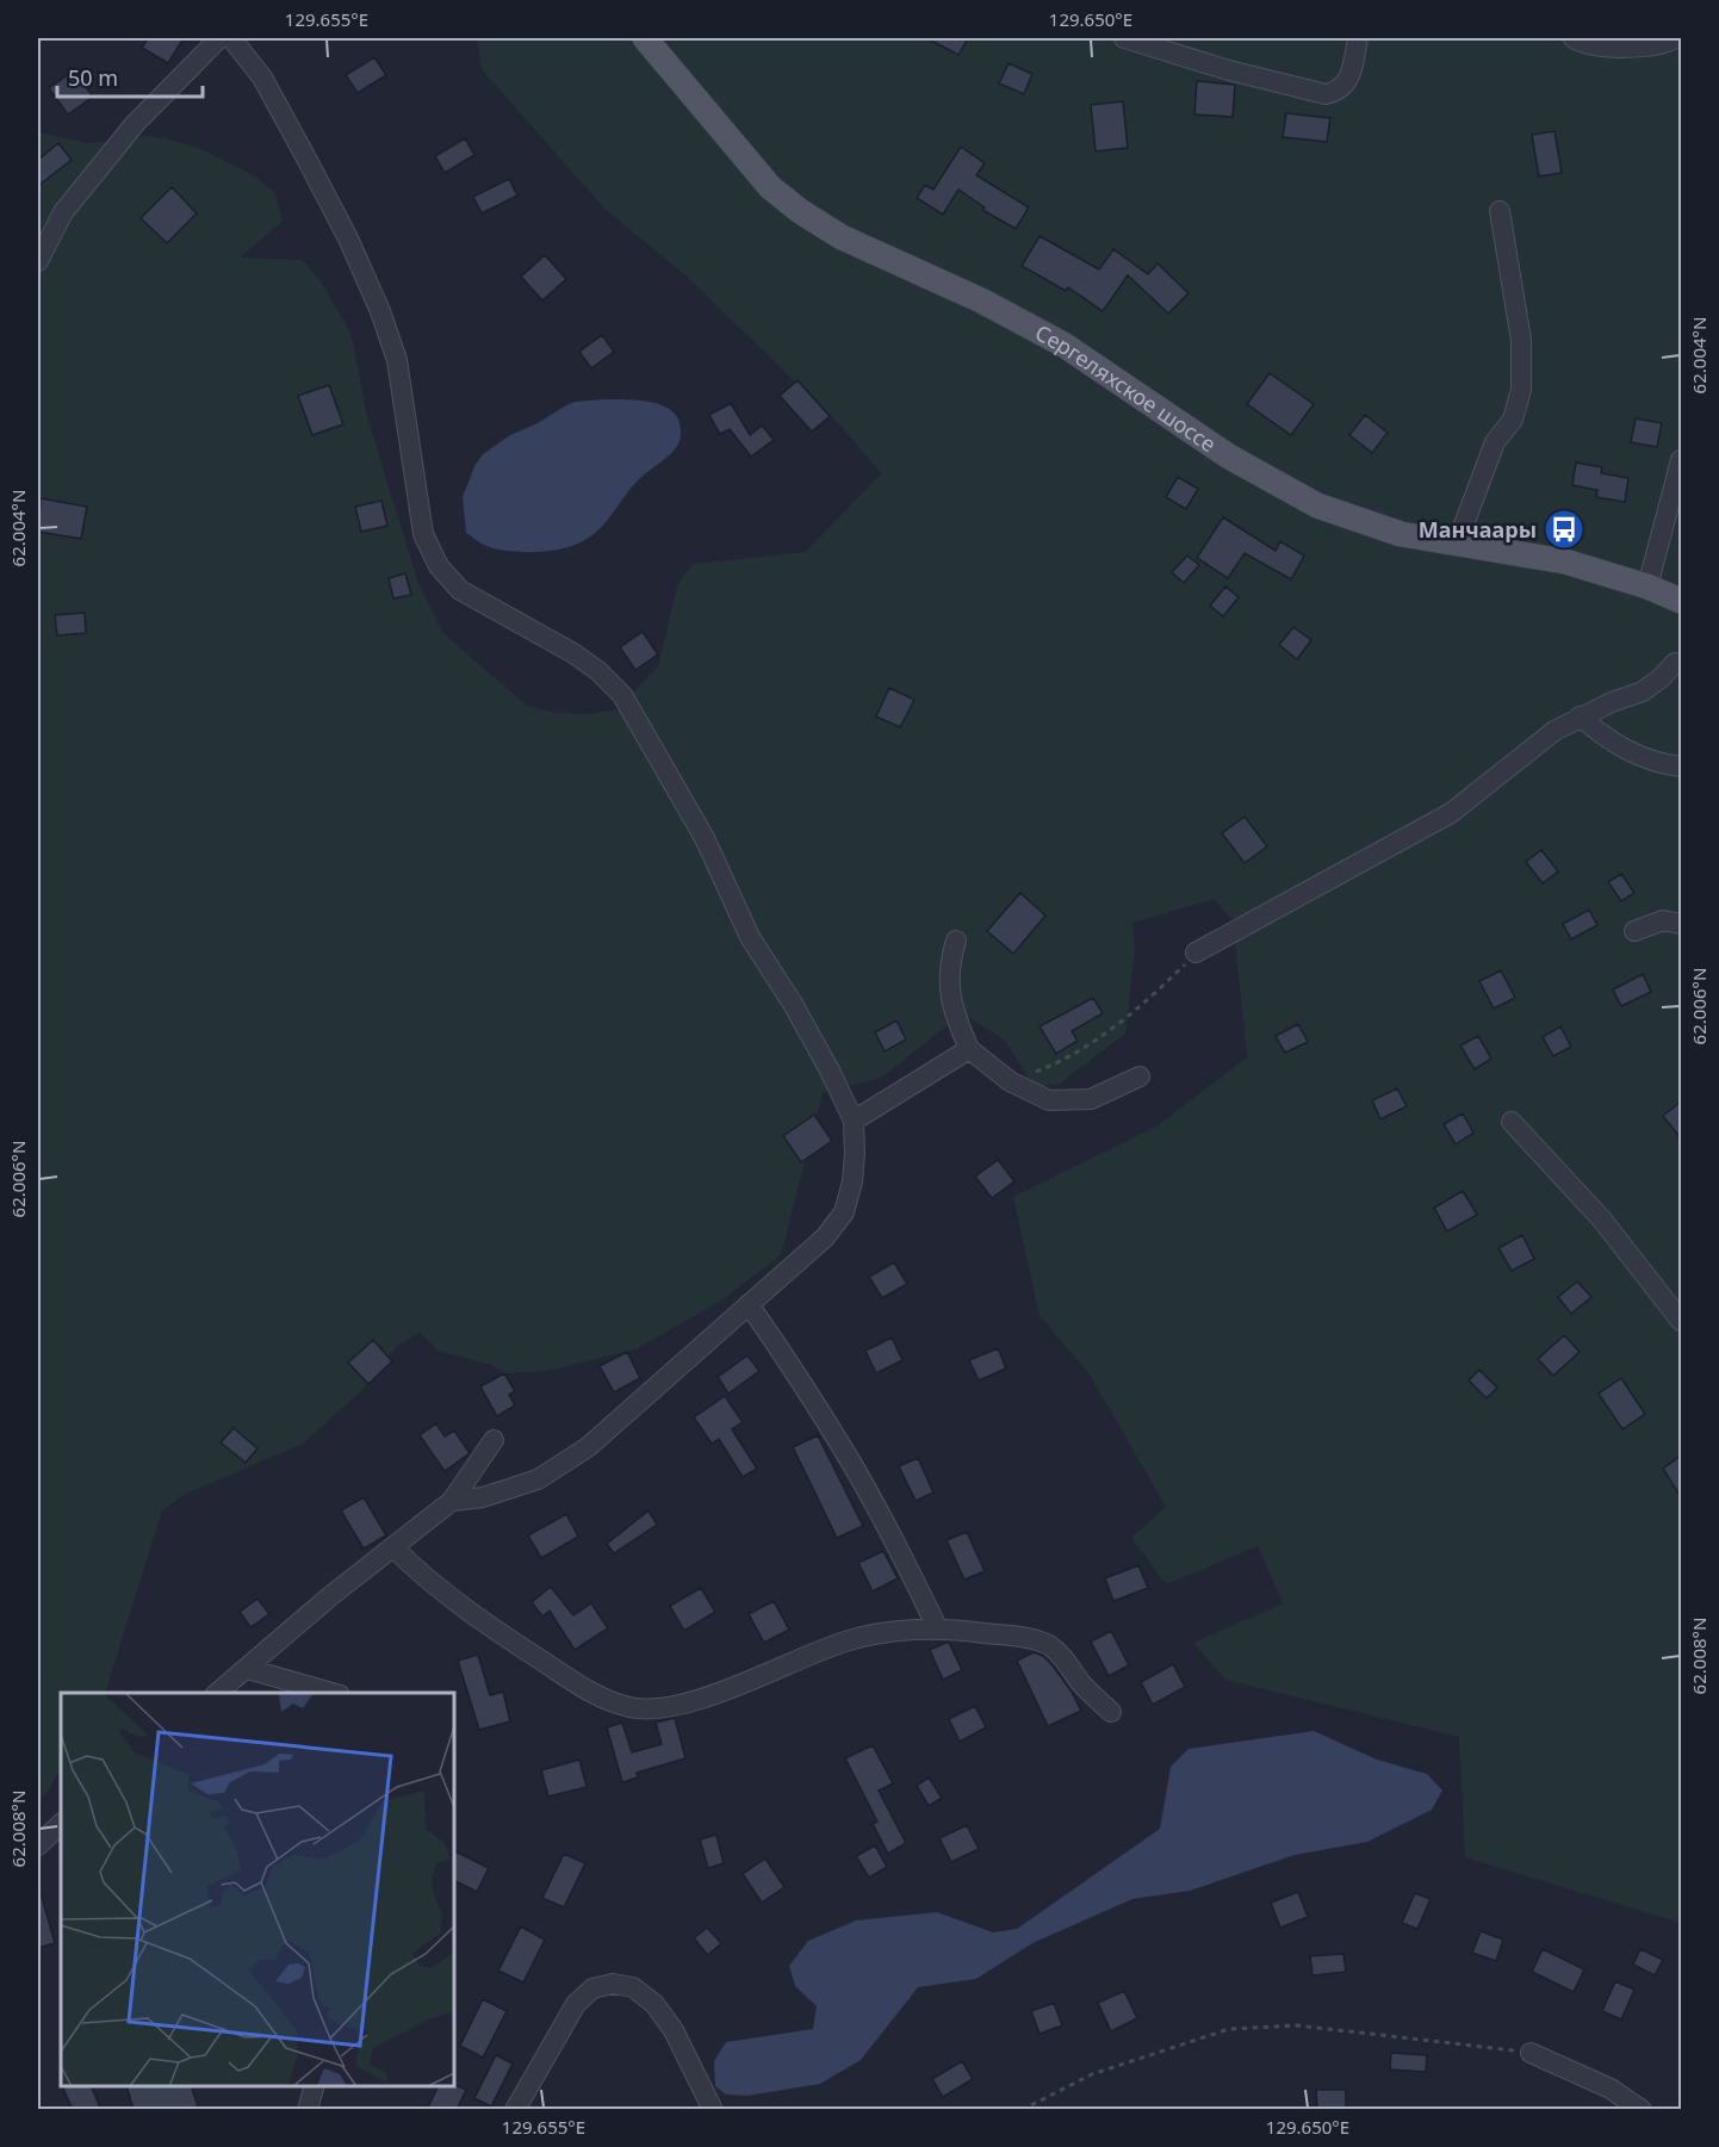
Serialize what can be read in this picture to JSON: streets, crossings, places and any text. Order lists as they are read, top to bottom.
{
  "streets": {
    "main road": ["Сергеляхское шоссе"]
  },
  "places": {
    "bus stop": ["Манчаары"]
  },
  "scale_bar": "50 m",
  "coordinates": [
    "129.655°E",
    "129.650°E",
    "62.004°N",
    "62.006°N",
    "62.008°N"
  ]
}
